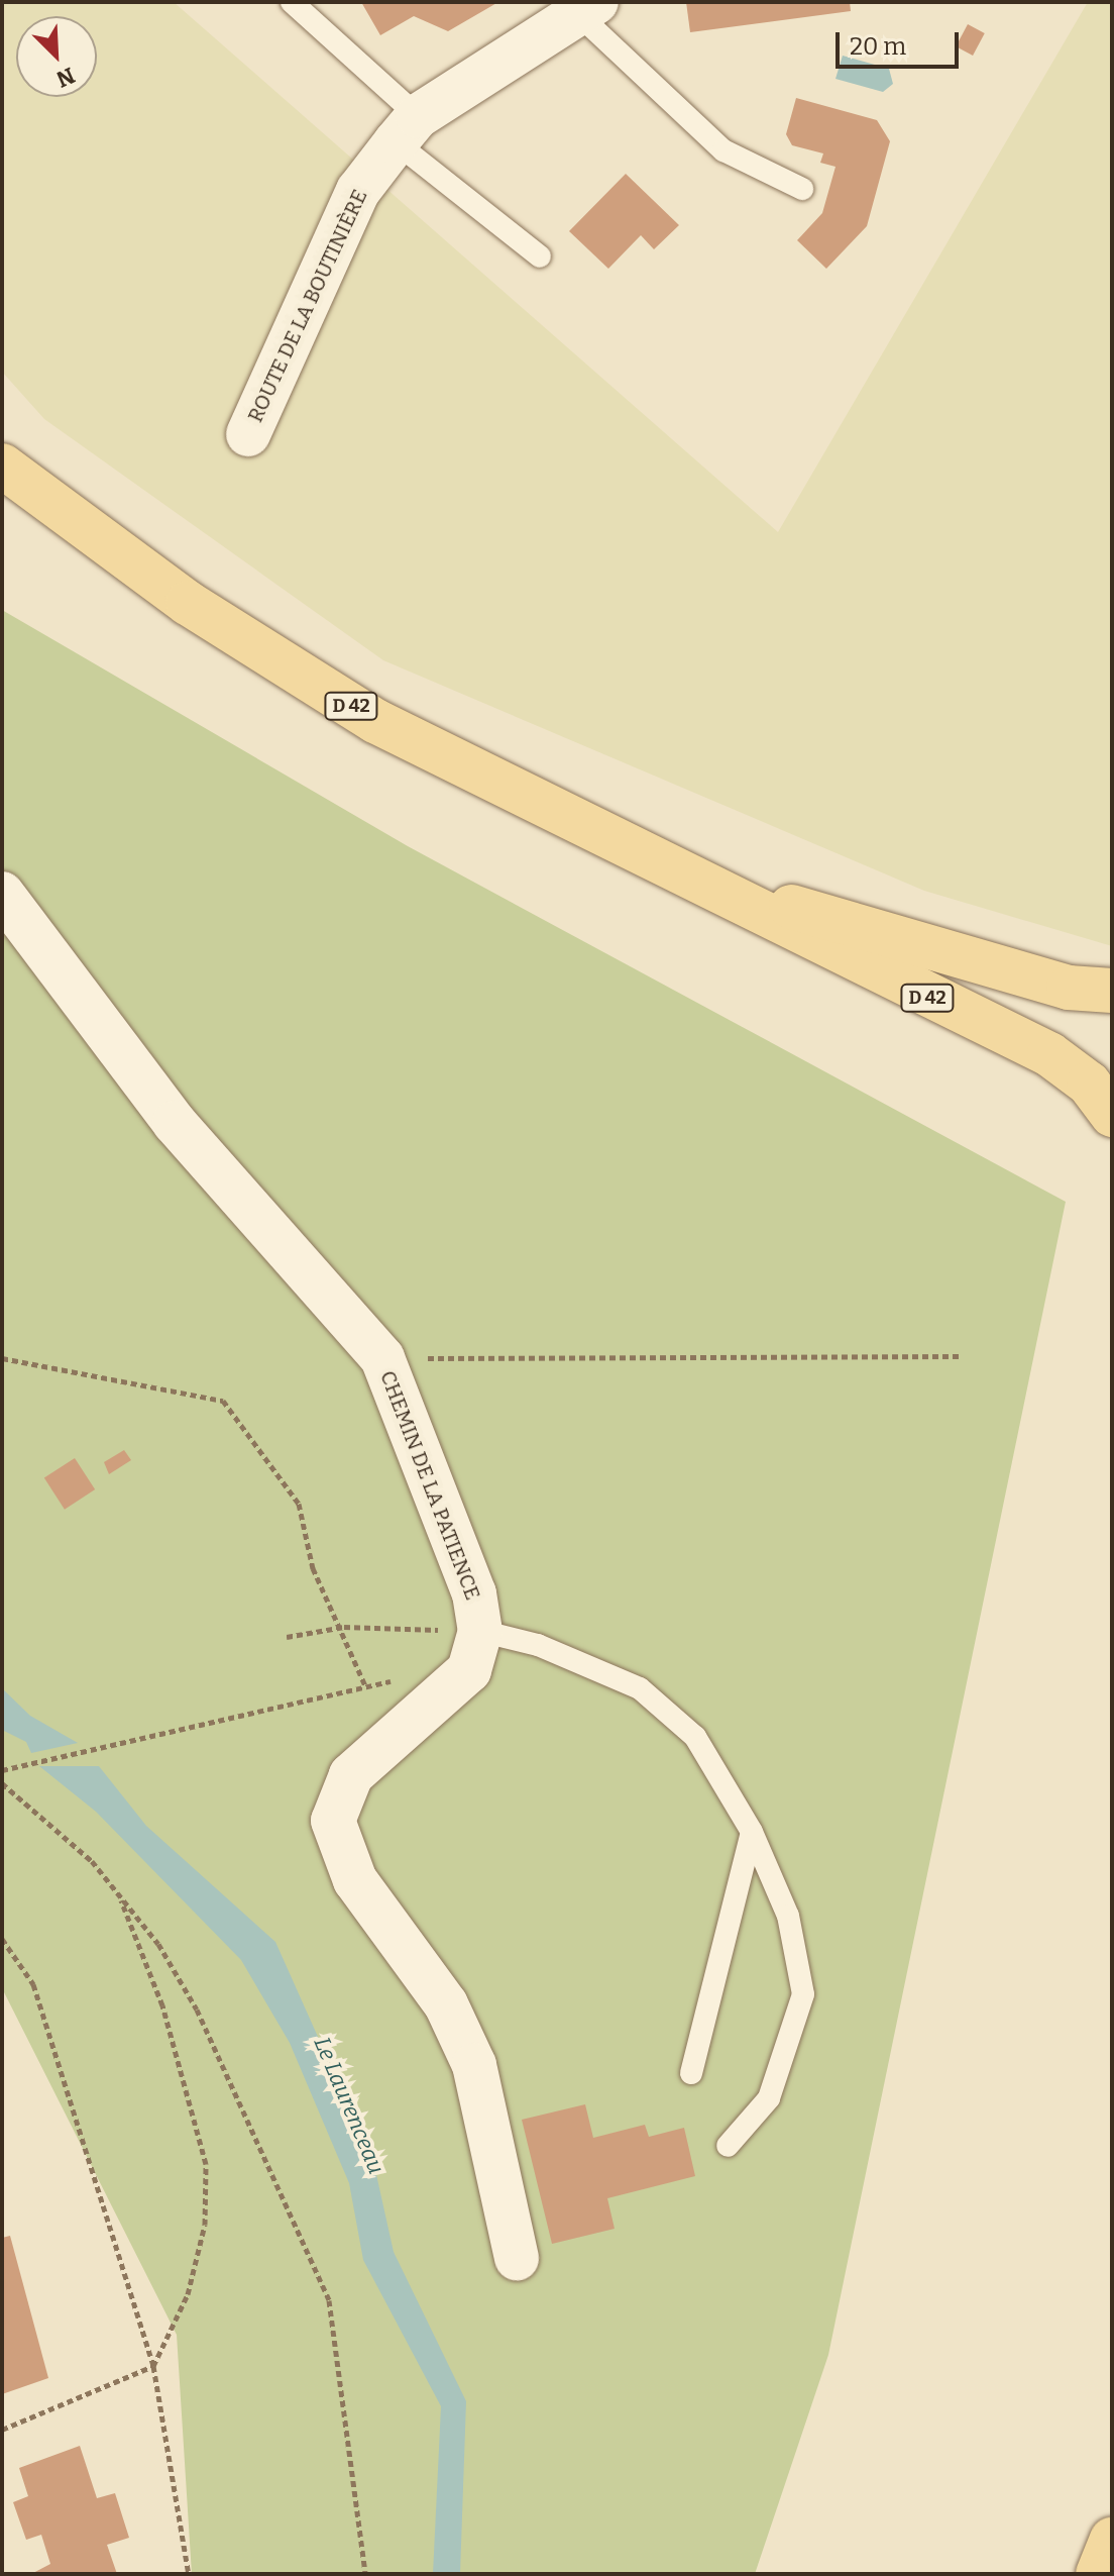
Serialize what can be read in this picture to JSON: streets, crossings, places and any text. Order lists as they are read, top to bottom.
{
  "streets": {
    "main road": ["D 42"],
    "street": ["ROUTE DE LA BOUTINIÈRE", "CHEMIN DE LA PATIENCE"]
  },
  "water": ["Le Laurenceau"],
  "scale_bar": "20 m",
  "north": "bottom right"
}
